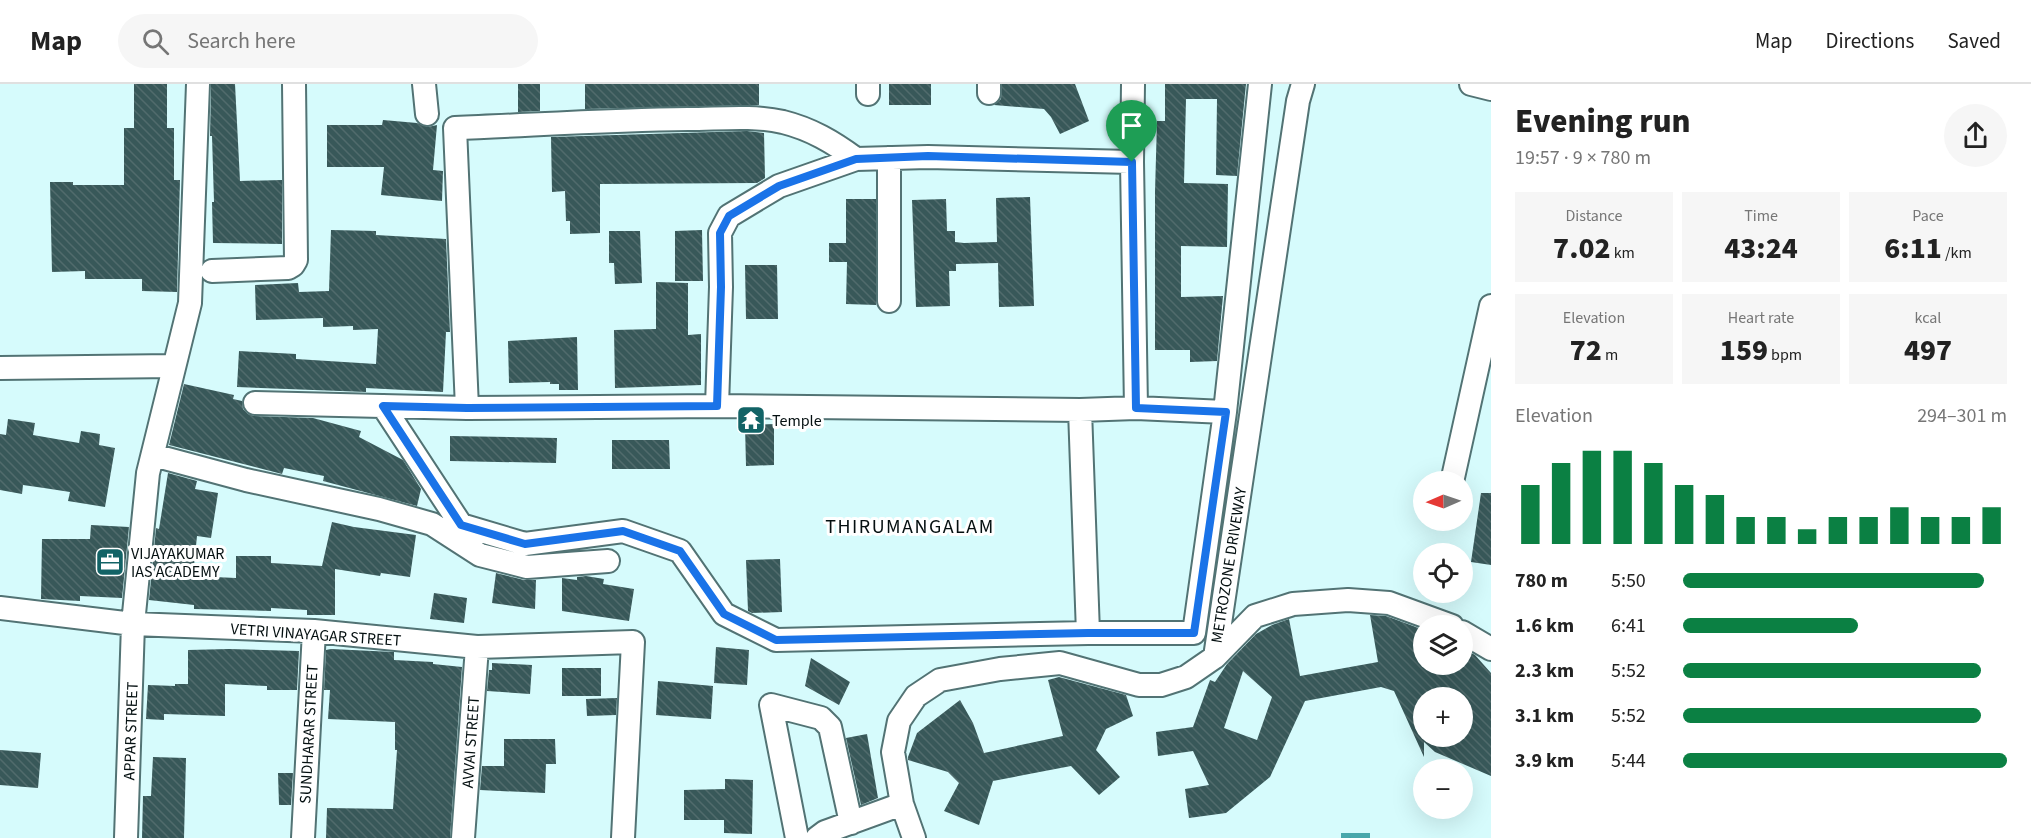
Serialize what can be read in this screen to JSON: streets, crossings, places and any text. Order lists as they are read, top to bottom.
{
  "streets": {
    "street": [
      "METROZONE DRIVEWAY",
      "VETRI VINAYAGAR STREET",
      "APPAR STREET",
      "SUNDHARAR STREET",
      "AVVAI STREET"
    ]
  },
  "crossings": [
    ["VETRI VINAYAGAR STREET", "APPAR STREET"],
    ["VETRI VINAYAGAR STREET", "SUNDHARAR STREET"],
    ["VETRI VINAYAGAR STREET", "AVVAI STREET"]
  ],
  "districts": ["THIRUMANGALAM"],
  "places": {
    "temple": ["Temple"],
    "office": ["VIJAYAKUMAR IAS ACADEMY"]
  },
  "north": "left",
  "page": {
    "header": "Map",
    "search": "Search here",
    "nav": ["Map", "Directions", "Saved"],
    "heading": ["Evening run", "19:57 · 9 × 780 m"],
    "stats": [
      ["Distance", "7.02 km"],
      ["Time", "43:24"],
      ["Pace", "6:11 /km"],
      ["Elevation", "72 m"],
      ["Heart rate", "159 bpm"],
      ["kcal", "497"]
    ],
    "chart": ["Elevation", "294–301 m"],
    "map_buttons": ["+", "−"],
    "list": [
      {
        "name": "780 m",
        "note": "5:50"
      },
      {
        "name": "1.6 km",
        "note": "6:41"
      },
      {
        "name": "2.3 km",
        "note": "5:52"
      },
      {
        "name": "3.1 km",
        "note": "5:52"
      },
      {
        "name": "3.9 km",
        "note": "5:44"
      }
    ]
  }
}
